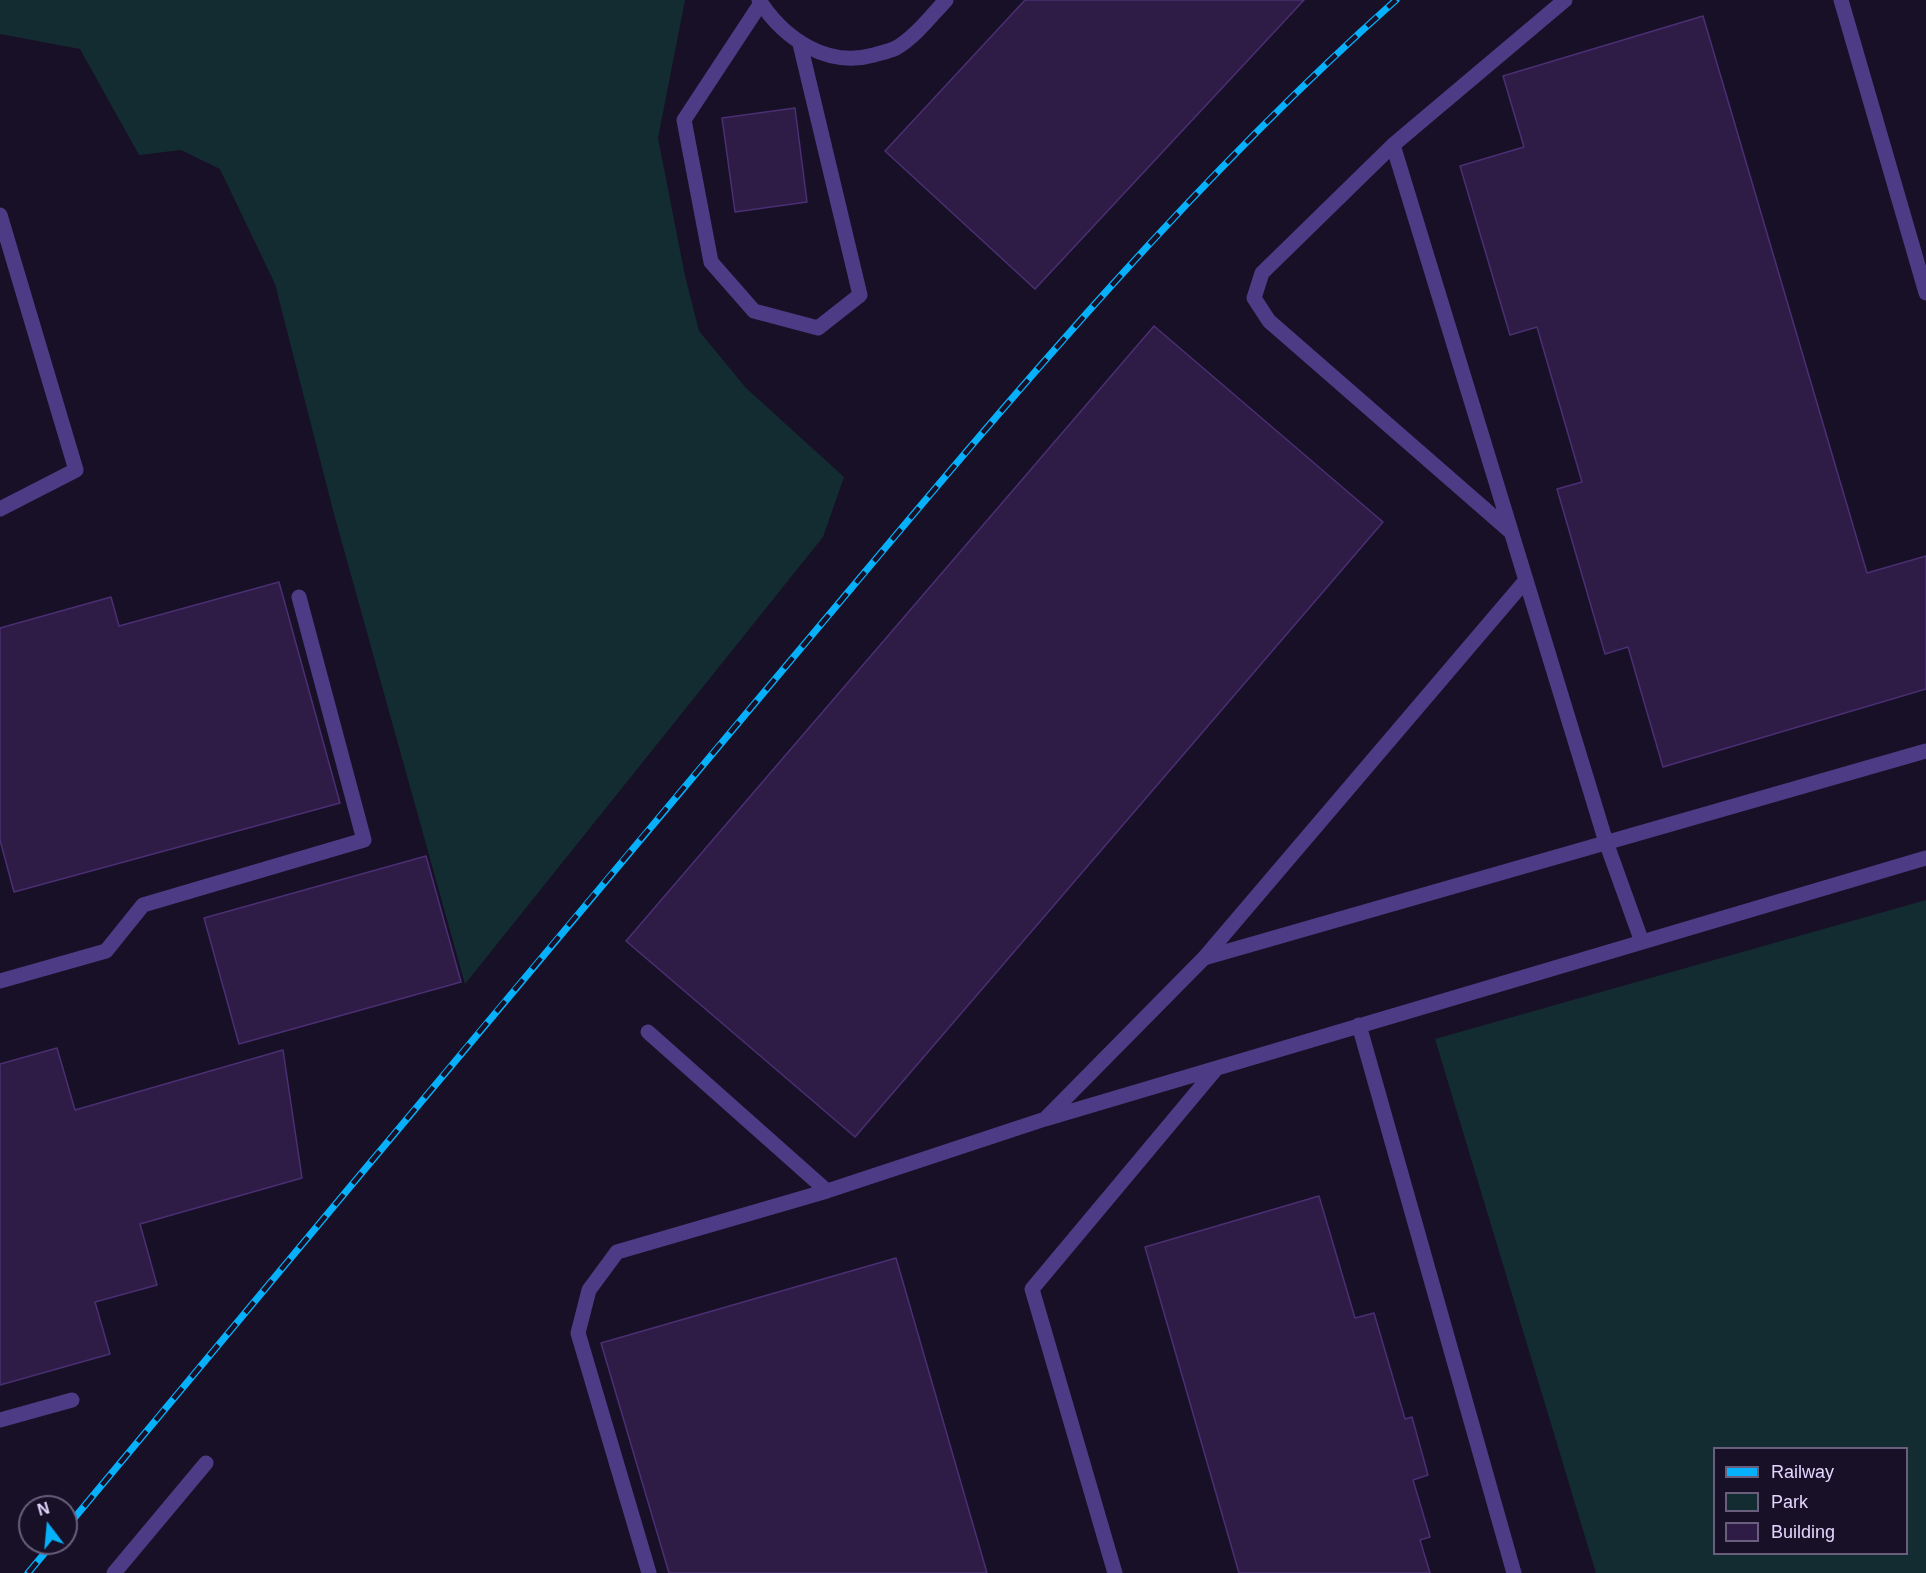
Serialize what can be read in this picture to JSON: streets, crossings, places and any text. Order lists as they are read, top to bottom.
{
  "legend": ["Railway", "Park", "Building"],
  "north": "top"
}
